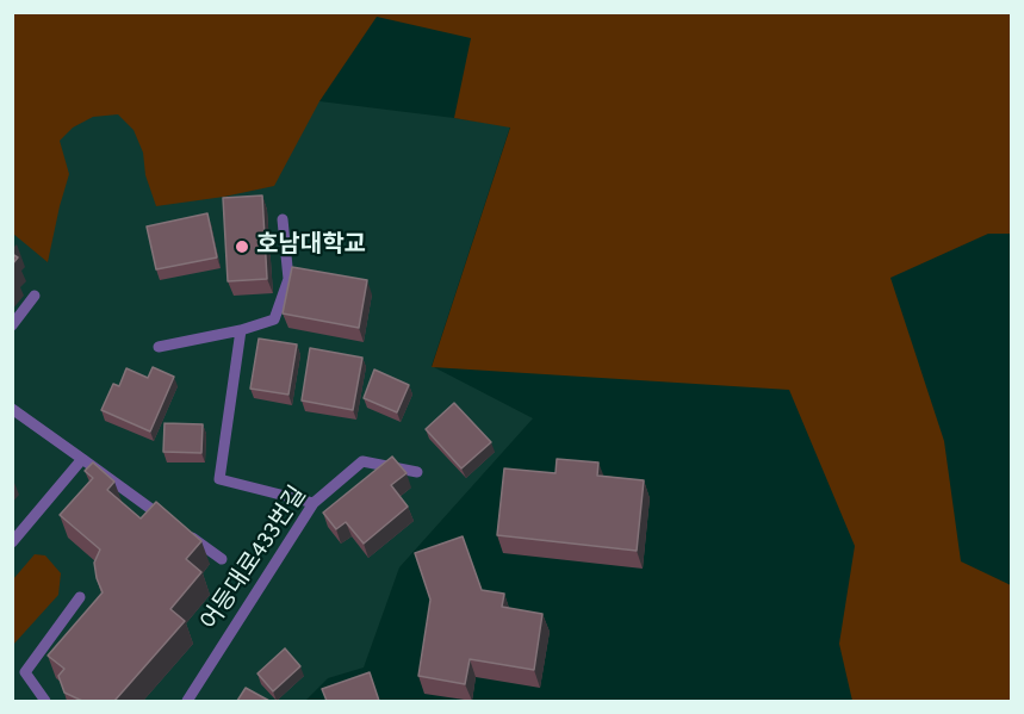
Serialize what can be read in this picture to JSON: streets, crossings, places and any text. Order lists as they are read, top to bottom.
{
  "streets": {
    "lane": ["어등대로433번길"]
  },
  "places": ["호남대학교"]
}
